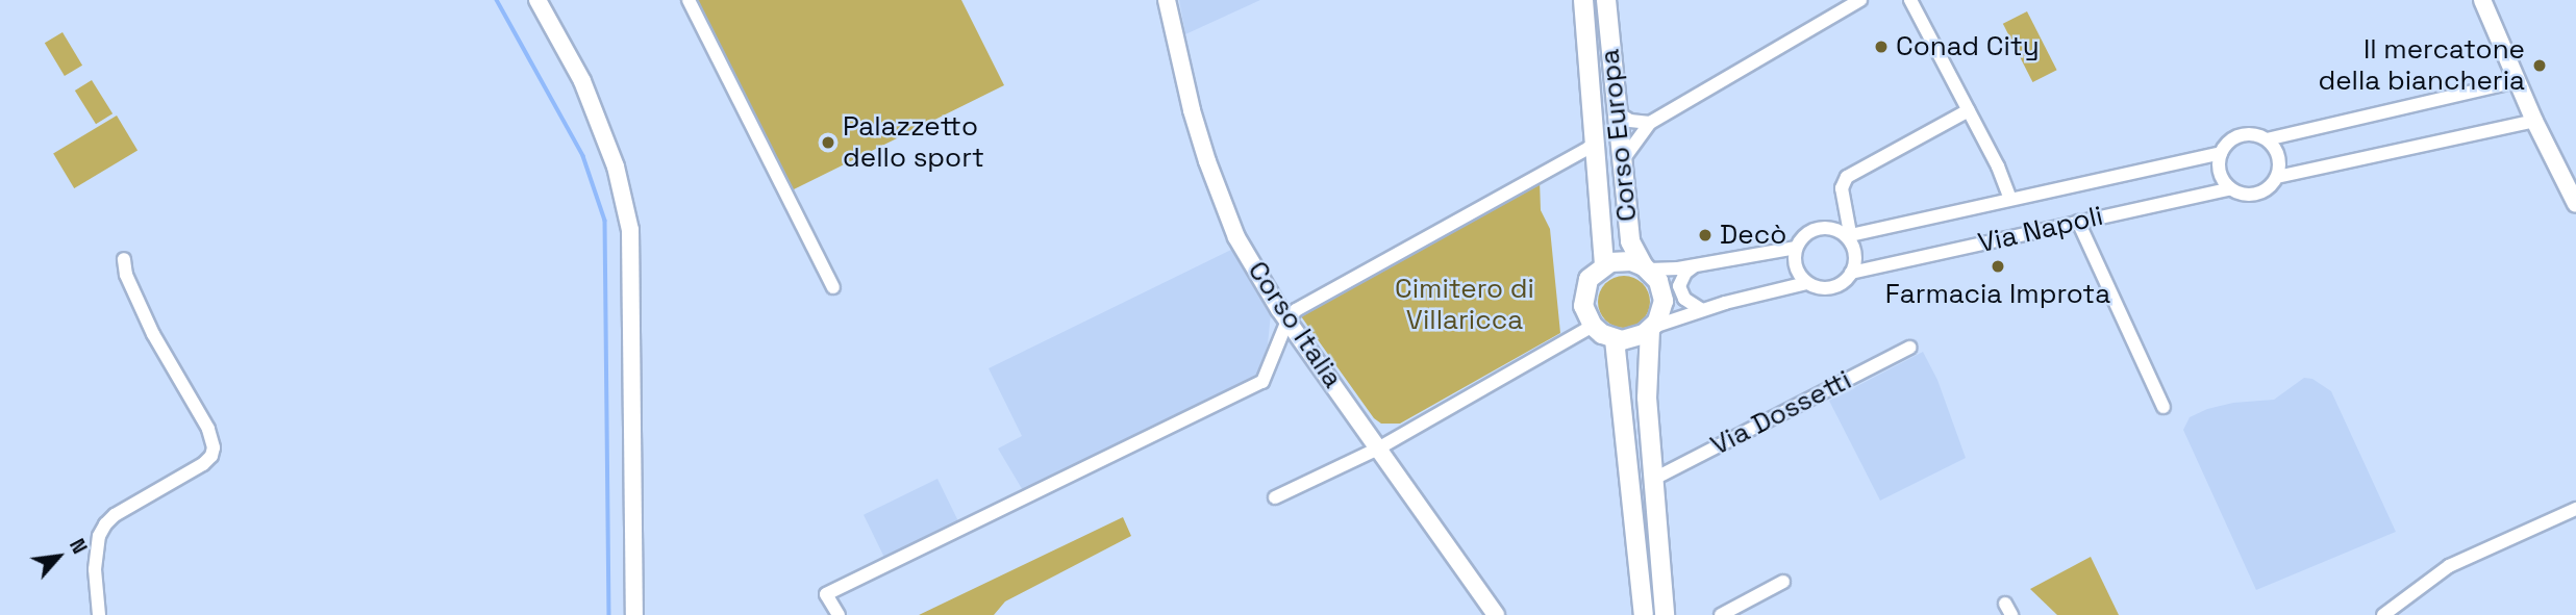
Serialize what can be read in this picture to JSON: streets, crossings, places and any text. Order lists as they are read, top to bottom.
{
  "streets": {
    "main road": ["Corso Europa"],
    "street": ["Via Napoli", "Corso Italia", "Via Dossetti"]
  },
  "parks": ["Cimitero di Villaricca"],
  "places": [
    "Conad City",
    "Il mercatone della biancheria",
    "Palazzetto dello sport",
    "Decò",
    "Farmacia Improta"
  ],
  "north": "top right"
}
